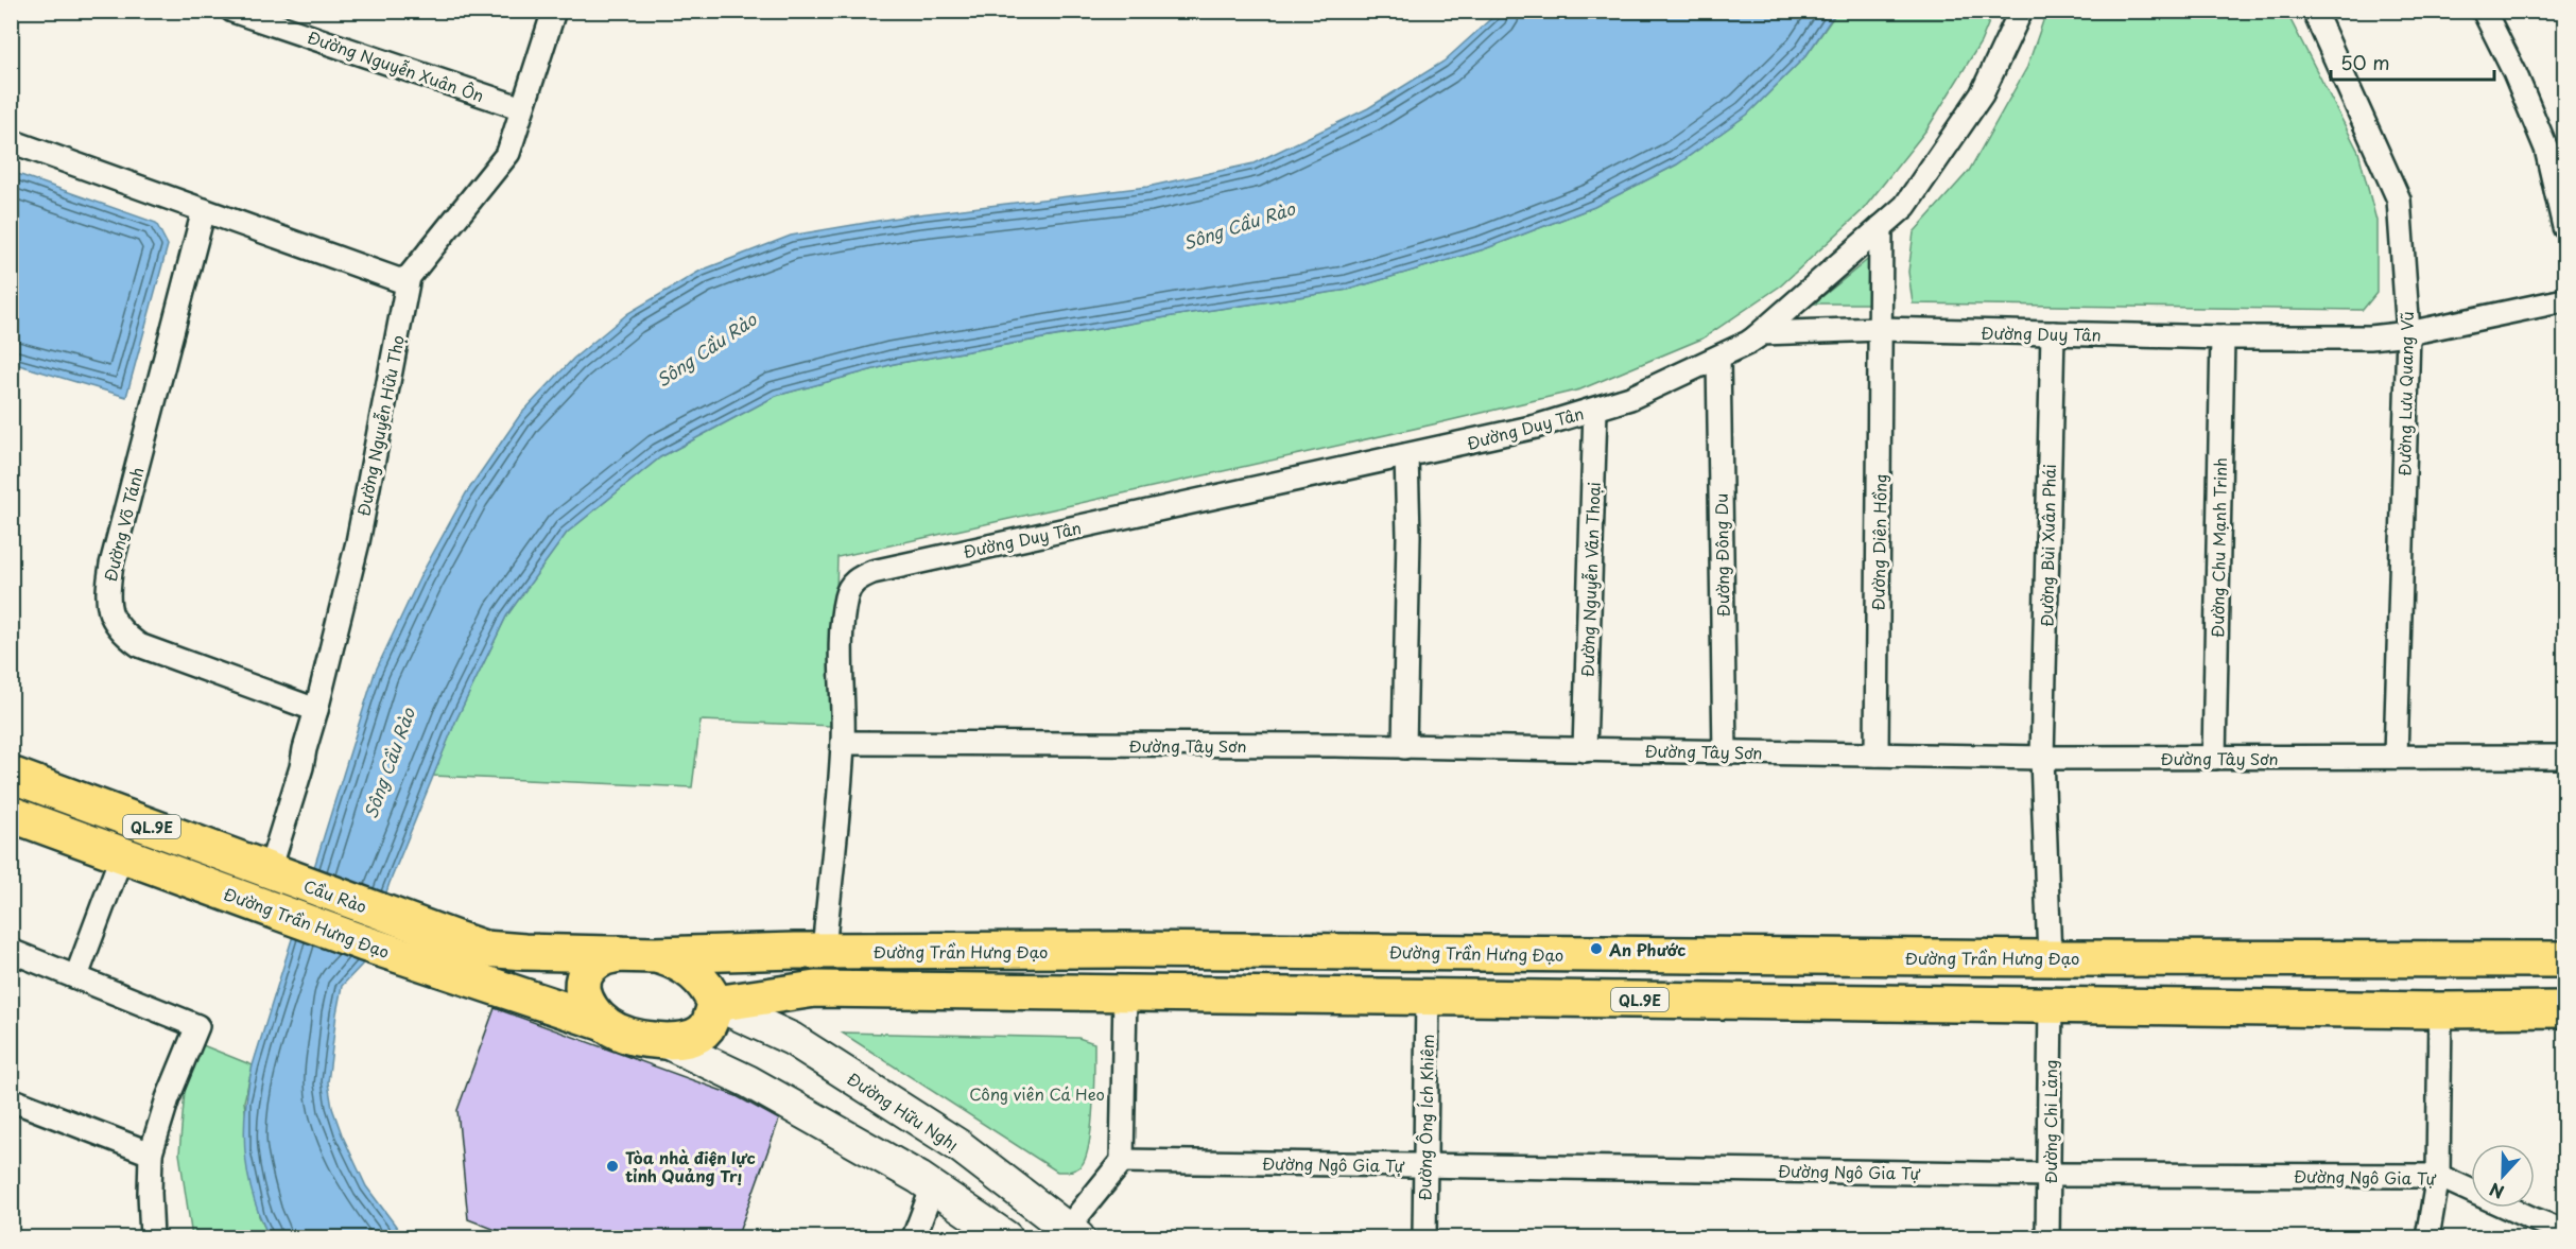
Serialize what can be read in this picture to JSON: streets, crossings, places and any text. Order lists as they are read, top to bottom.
{
  "streets": {
    "main road": [
      "QL.9E",
      "Cầu Rào",
      "Đường Trần Hưng Đạo",
      "Đường Hữu Nghị"
    ],
    "street": [
      "Đường Nguyễn Xuân Ôn",
      "Đường Duy Tân",
      "Đường Lưu Quang Vũ",
      "Đường Nguyễn Hữu Thọ",
      "Đường Võ Tánh",
      "Đường Diên Hồng",
      "Đường Bùi Xuân Phái",
      "Đường Chu Mạnh Trinh",
      "Đường Đông Du",
      "Đường Nguyễn Văn Thoại",
      "Đường Tây Sơn",
      "Đường Ông Ích Khiêm",
      "Đường Chi Lăng",
      "Đường Ngô Gia Tự"
    ]
  },
  "crossings": [
    ["Đường Nguyễn Xuân Ôn", "Đường Nguyễn Hữu Thọ"],
    ["Đường Duy Tân", "Đường Lưu Quang Vũ"],
    ["Đường Duy Tân", "Đường Diên Hồng"],
    ["Đường Duy Tân", "Đường Bùi Xuân Phái"],
    ["Đường Duy Tân", "Đường Chu Mạnh Trinh"],
    ["Đường Duy Tân", "Đường Đông Du"],
    ["Đường Duy Tân", "Đường Nguyễn Văn Thoại"],
    ["Đường Duy Tân", "Đường Tây Sơn"],
    ["Đường Duy Tân", "Đường Trần Hưng Đạo"],
    ["Đường Lưu Quang Vũ", "Đường Tây Sơn"],
    ["Đường Nguyễn Hữu Thọ", "Đường Võ Tánh"],
    ["Đường Nguyễn Hữu Thọ", "QL.9E"],
    ["Đường Nguyễn Hữu Thọ", "Cầu Rào"],
    ["Đường Diên Hồng", "Đường Tây Sơn"],
    ["Đường Bùi Xuân Phái", "Đường Tây Sơn"],
    ["Đường Bùi Xuân Phái", "Đường Trần Hưng Đạo"],
    ["Đường Chu Mạnh Trinh", "Đường Tây Sơn"],
    ["Đường Đông Du", "Đường Tây Sơn"],
    ["Đường Nguyễn Văn Thoại", "Đường Tây Sơn"],
    ["QL.9E", "Cầu Rào"],
    ["QL.9E", "Đường Trần Hưng Đạo"],
    ["QL.9E", "Đường Hữu Nghị"],
    ["QL.9E", "Đường Ông Ích Khiêm"],
    ["QL.9E", "Đường Chi Lăng"],
    ["Cầu Rào", "Đường Trần Hưng Đạo"],
    ["Đường Trần Hưng Đạo", "Đường Hữu Nghị"],
    ["Đường Ông Ích Khiêm", "Đường Ngô Gia Tự"],
    ["Đường Chi Lăng", "Đường Ngô Gia Tự"]
  ],
  "water": ["Sông Cầu Rào"],
  "parks": ["Công viên Cá Heo"],
  "places": ["An Phước", "Tòa nhà điện lực tỉnh Quảng Trị"],
  "scale_bar": "50 m",
  "north": "bottom"
}
